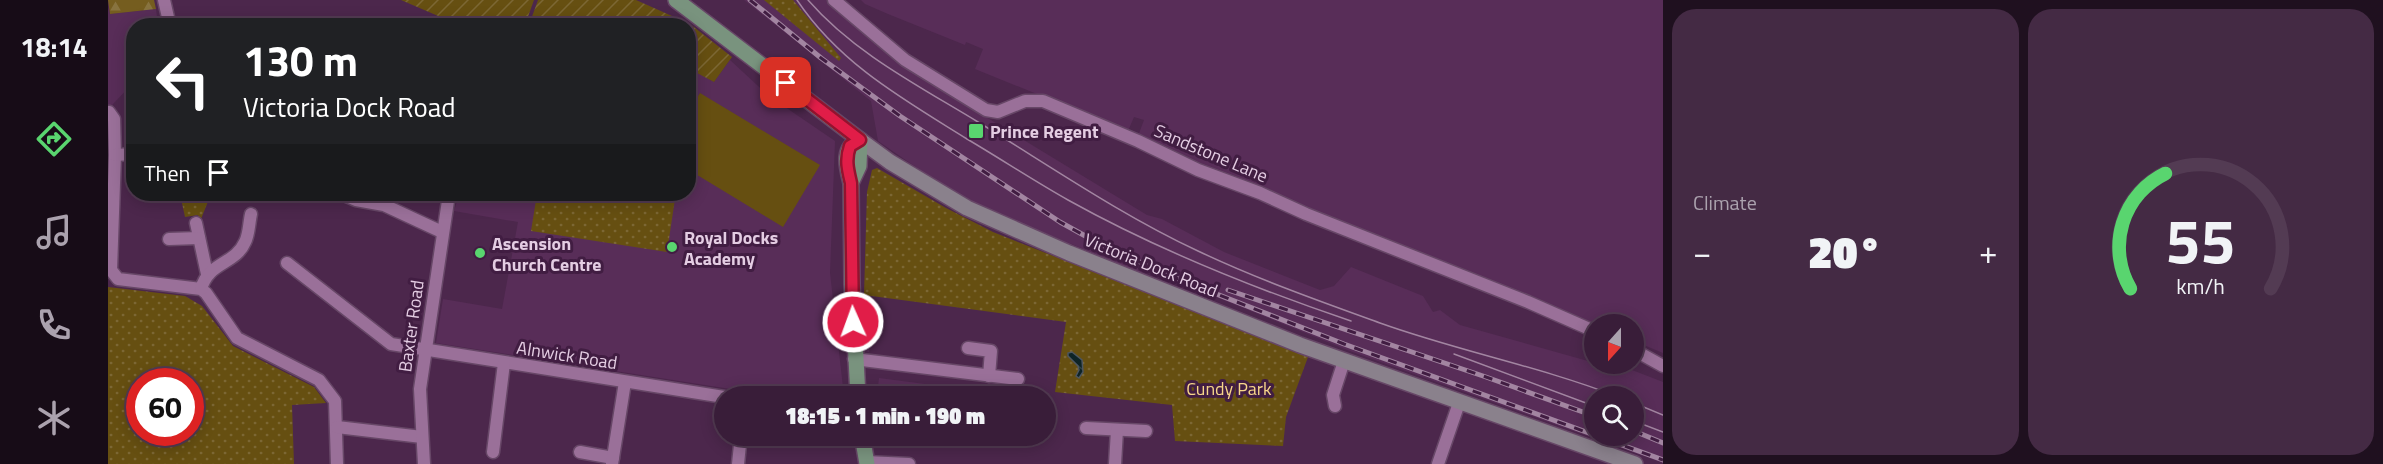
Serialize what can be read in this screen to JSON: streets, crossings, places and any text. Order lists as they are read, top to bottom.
{
  "streets": {
    "main road": ["Victoria Dock Road"],
    "street": ["Sandstone Lane", "Baxter Road", "Alnwick Road"]
  },
  "crossings": [
    ["Baxter Road", "Alnwick Road"]
  ],
  "parks": ["Cundy Park"],
  "places": {
    "transit": ["Prince Regent"],
    "other": ["Royal Docks Academy", "Ascension Church Centre"]
  },
  "north": "bottom",
  "page": {
    "tabs": "18:14",
    "tile": "Climate",
    "turn": ["130 m", "Victoria Dock Road"],
    "then": "Then",
    "heat": ["−", "20°", "+"],
    "limit": "60",
    "trip": "18:15 · 1 min · 190 m",
    "gauge": ["55", "km/h"]
  }
}
